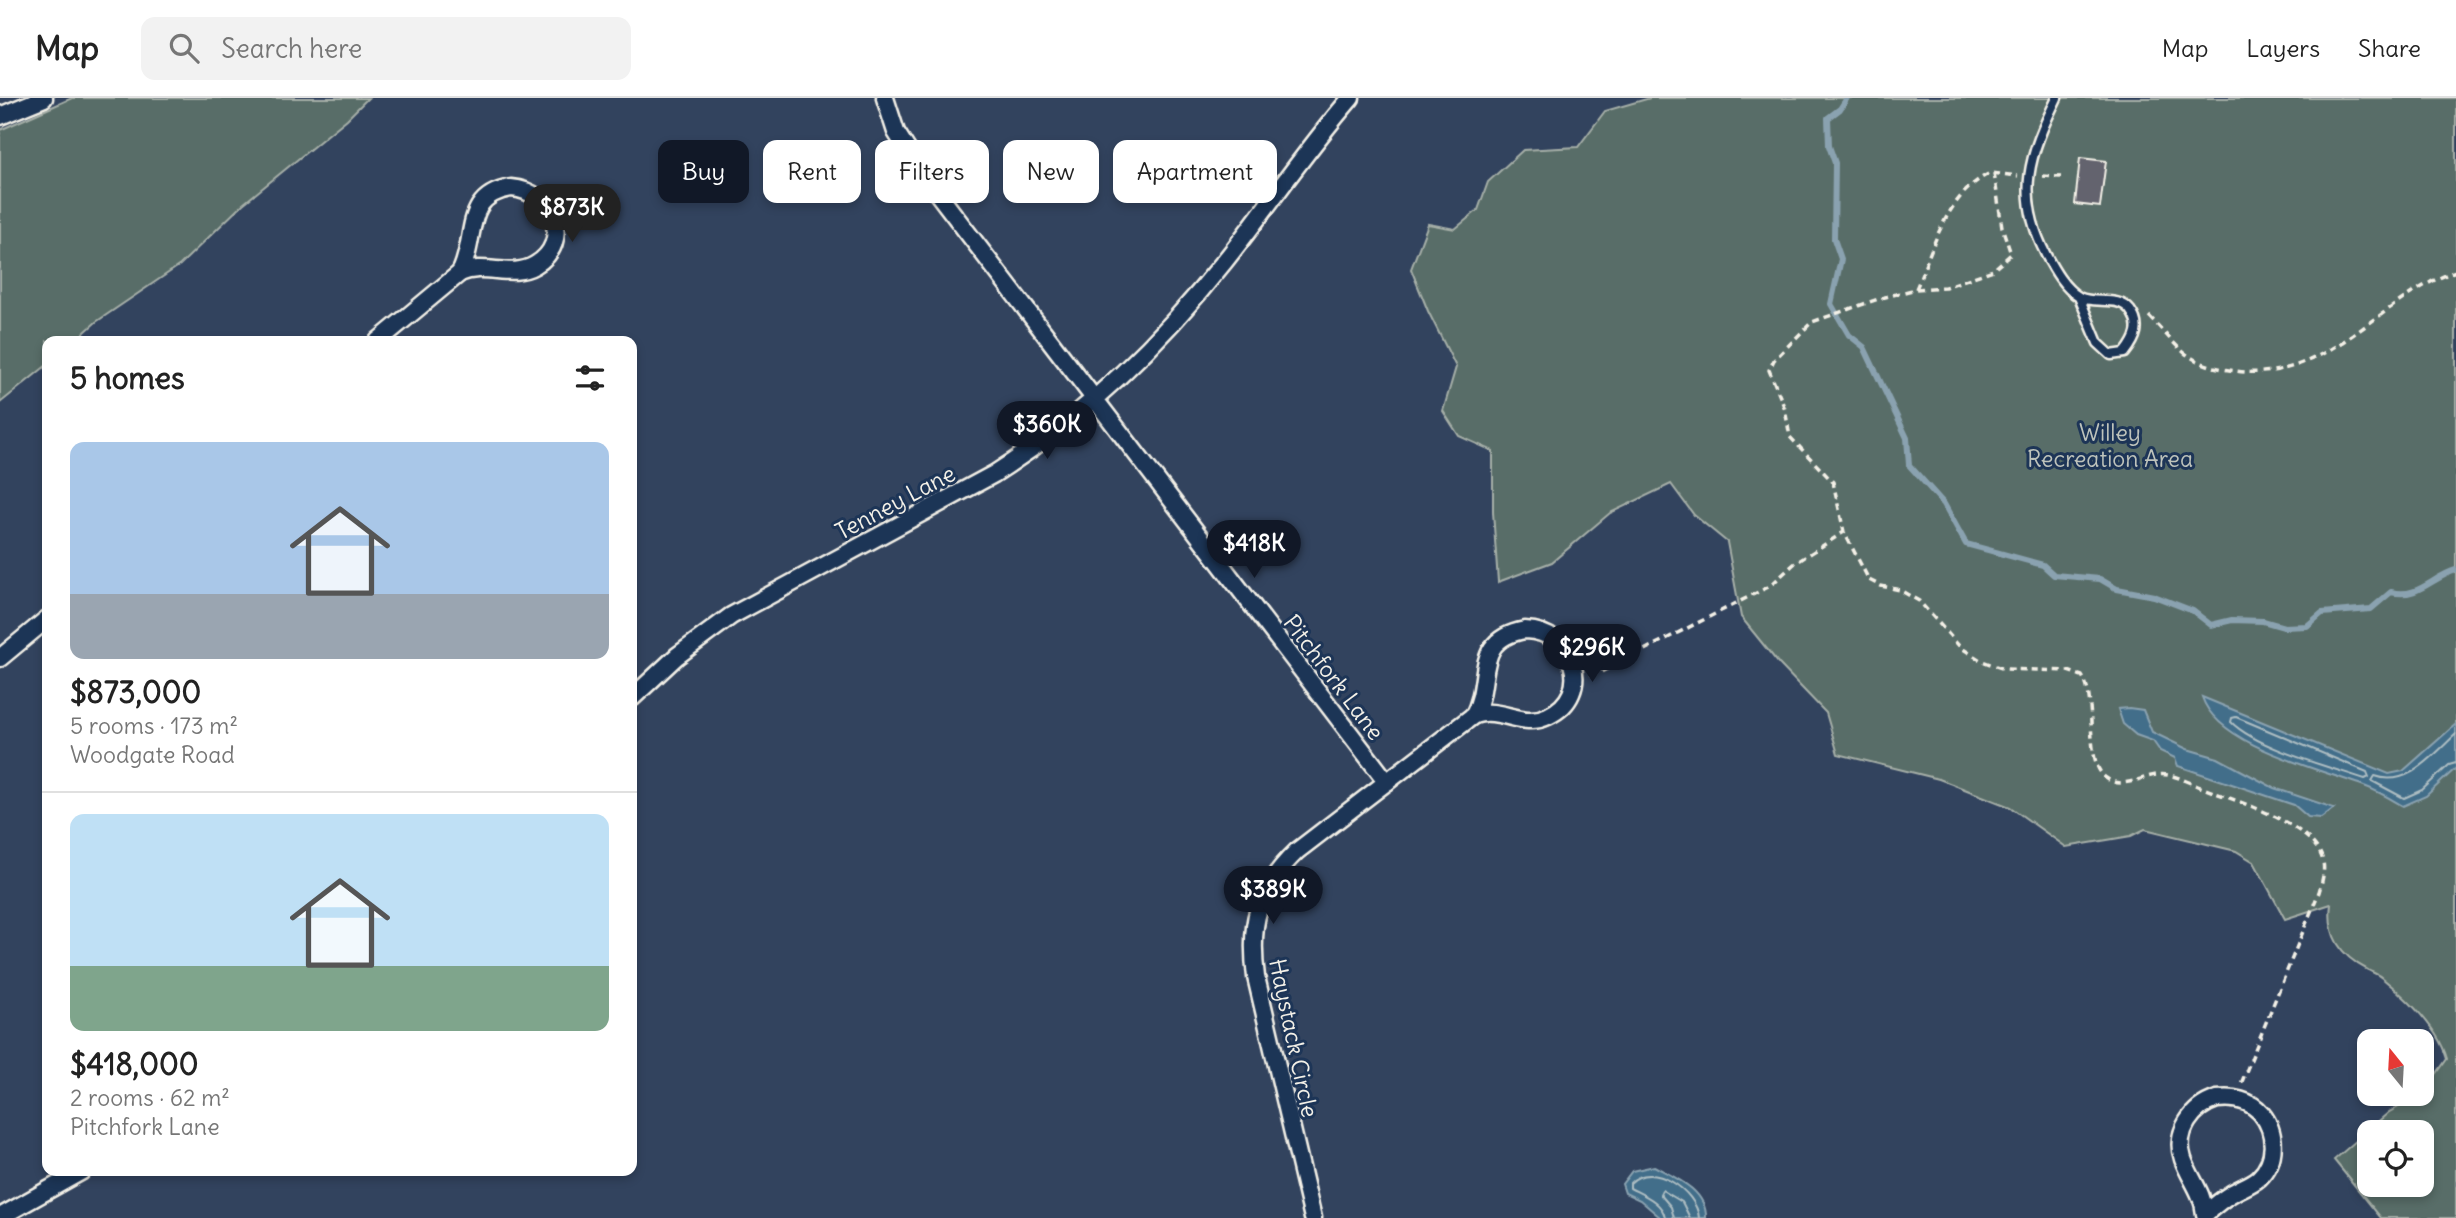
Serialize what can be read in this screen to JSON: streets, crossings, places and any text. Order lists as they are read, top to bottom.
{
  "streets": {
    "street": ["Tenney Lane", "Pitchfork Lane", "Haystack Circle"]
  },
  "crossings": [
    ["Tenney Lane", "Pitchfork Lane"],
    ["Pitchfork Lane", "Haystack Circle"]
  ],
  "parks": ["Willey Recreation Area"],
  "north": "top",
  "page": {
    "header": "Map",
    "search": "Search here",
    "nav": ["Map", "Layers", "Share"],
    "chip": [
      "Buy",
      "Rent",
      "Filters",
      "New",
      "Apartment"
    ],
    "price": [
      "$873K",
      "$360K",
      "$418K",
      "$296K",
      "$389K"
    ],
    "heading": "5 homes",
    "list": [
      {
        "name": "$873,000",
        "note": "5 rooms · 173 m² · Woodgate Road"
      },
      {
        "name": "$418,000",
        "note": "2 rooms · 62 m² · Pitchfork Lane"
      }
    ]
  }
}
